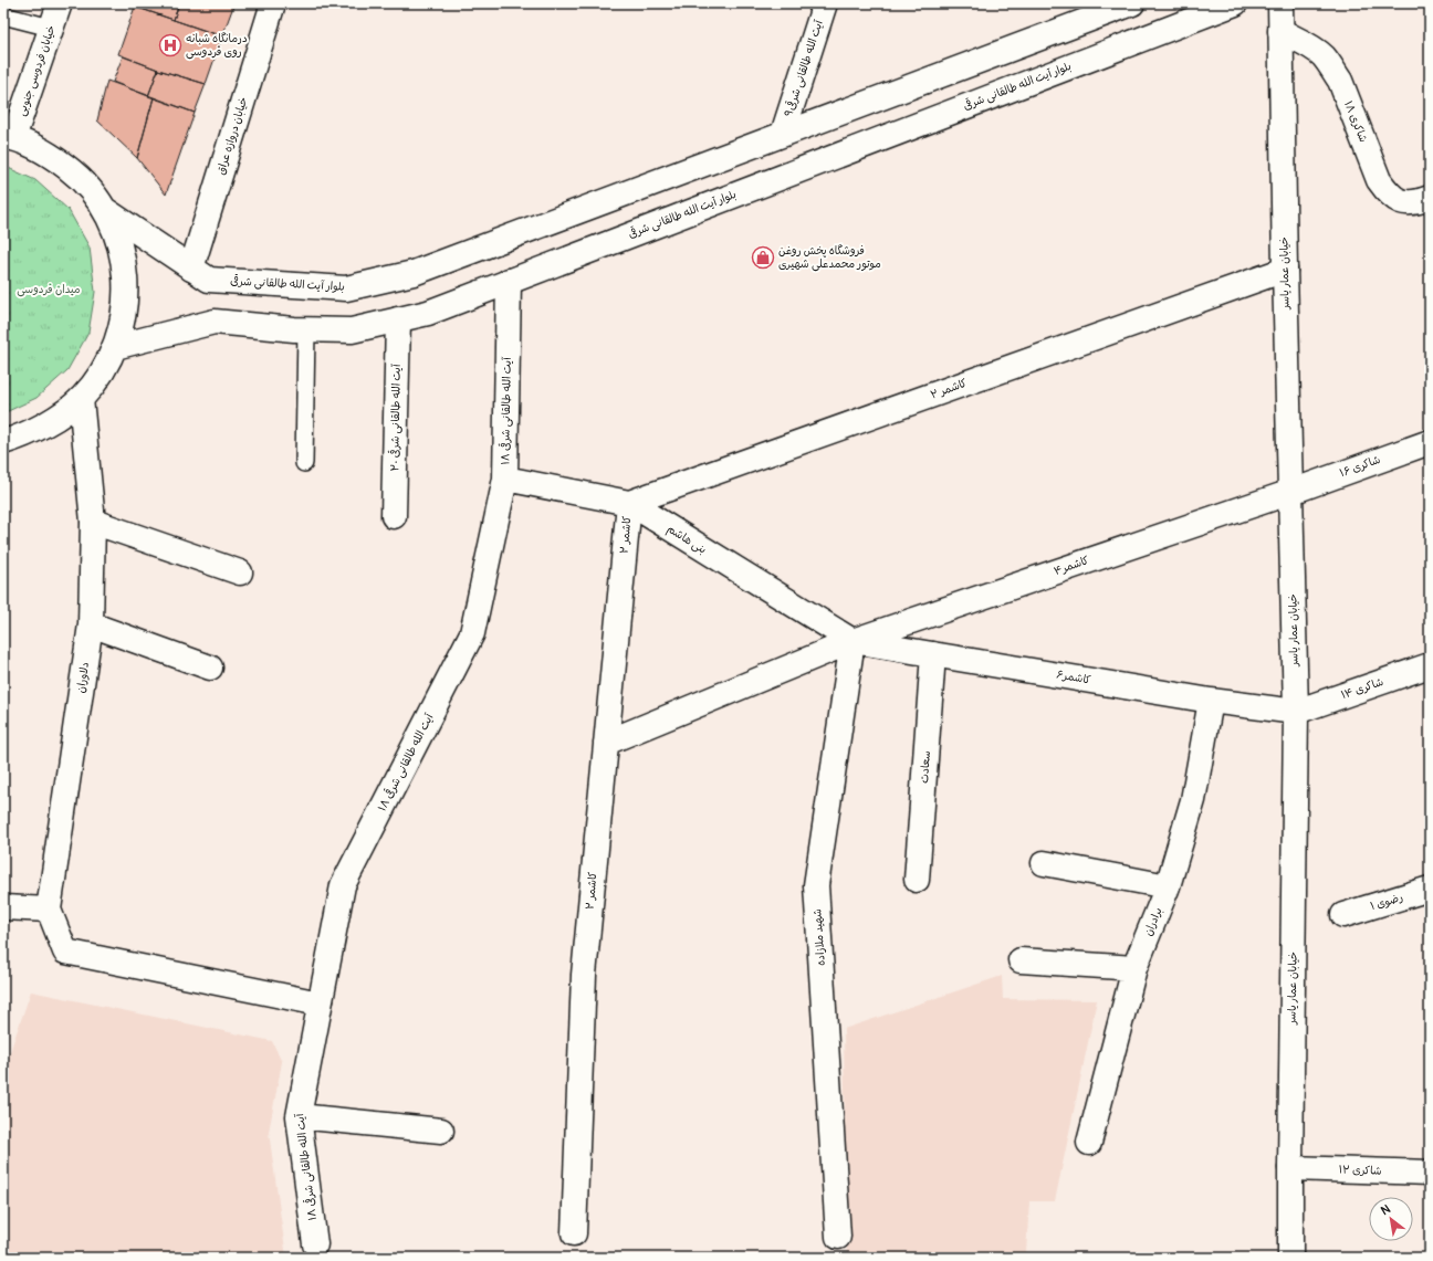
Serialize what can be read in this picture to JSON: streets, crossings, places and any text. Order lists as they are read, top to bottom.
{
  "streets": {
    "street": [
      "آیت الله طالقانی شرقی۹",
      "خیابان فردوسی جنوبی",
      "بلوار آیت الله طالقانی شرقی",
      "شاکری ۱۸",
      "خیابان دروازه عراق",
      "خیابان عمار یاسر",
      "کاشمر ۲",
      "آیت الله طالقانی شرقی ۱۸",
      "آیت الله طالقانی شرقی ۲۰",
      "شاکری ۱۶",
      "بنی هاشم",
      "کاشمر۴",
      "دلاوران",
      "کاشمر۶",
      "شاکری ۱۴",
      "سعادت",
      "رضوی ۱",
      "برادران",
      "شهید ملازاده",
      "شاکری ۱۲"
    ]
  },
  "crossings": [
    ["آیت الله طالقانی شرقی۹", "بلوار آیت الله طالقانی شرقی"],
    ["بلوار آیت الله طالقانی شرقی", "خیابان دروازه عراق"],
    ["بلوار آیت الله طالقانی شرقی", "آیت الله طالقانی شرقی ۱۸"],
    ["بلوار آیت الله طالقانی شرقی", "آیت الله طالقانی شرقی ۲۰"],
    ["شاکری ۱۸", "خیابان عمار یاسر"],
    ["خیابان عمار یاسر", "کاشمر ۲"],
    ["خیابان عمار یاسر", "شاکری ۱۶"],
    ["خیابان عمار یاسر", "کاشمر۴"],
    ["خیابان عمار یاسر", "کاشمر۶"],
    ["خیابان عمار یاسر", "شاکری ۱۴"],
    ["خیابان عمار یاسر", "شاکری ۱۲"],
    ["کاشمر ۲", "بنی هاشم"],
    ["کاشمر ۲", "کاشمر۴"],
    ["آیت الله طالقانی شرقی ۱۸", "بنی هاشم"],
    ["آیت الله طالقانی شرقی ۱۸", "دلاوران"],
    ["شاکری ۱۶", "کاشمر۴"],
    ["بنی هاشم", "کاشمر۴"],
    ["بنی هاشم", "کاشمر۶"],
    ["بنی هاشم", "شهید ملازاده"],
    ["کاشمر۴", "کاشمر۶"],
    ["کاشمر۴", "شهید ملازاده"],
    ["کاشمر۶", "شاکری ۱۴"],
    ["کاشمر۶", "سعادت"],
    ["کاشمر۶", "برادران"],
    ["کاشمر۶", "شهید ملازاده"]
  ],
  "parks": ["میدان فردوسی"],
  "places": {
    "hospital": ["درمانگاه شبانه روی فردوسی"],
    "shop": ["فروشگاه پخش روغن موتور محمدعلی شهیری"]
  },
  "north": "top left"
}
